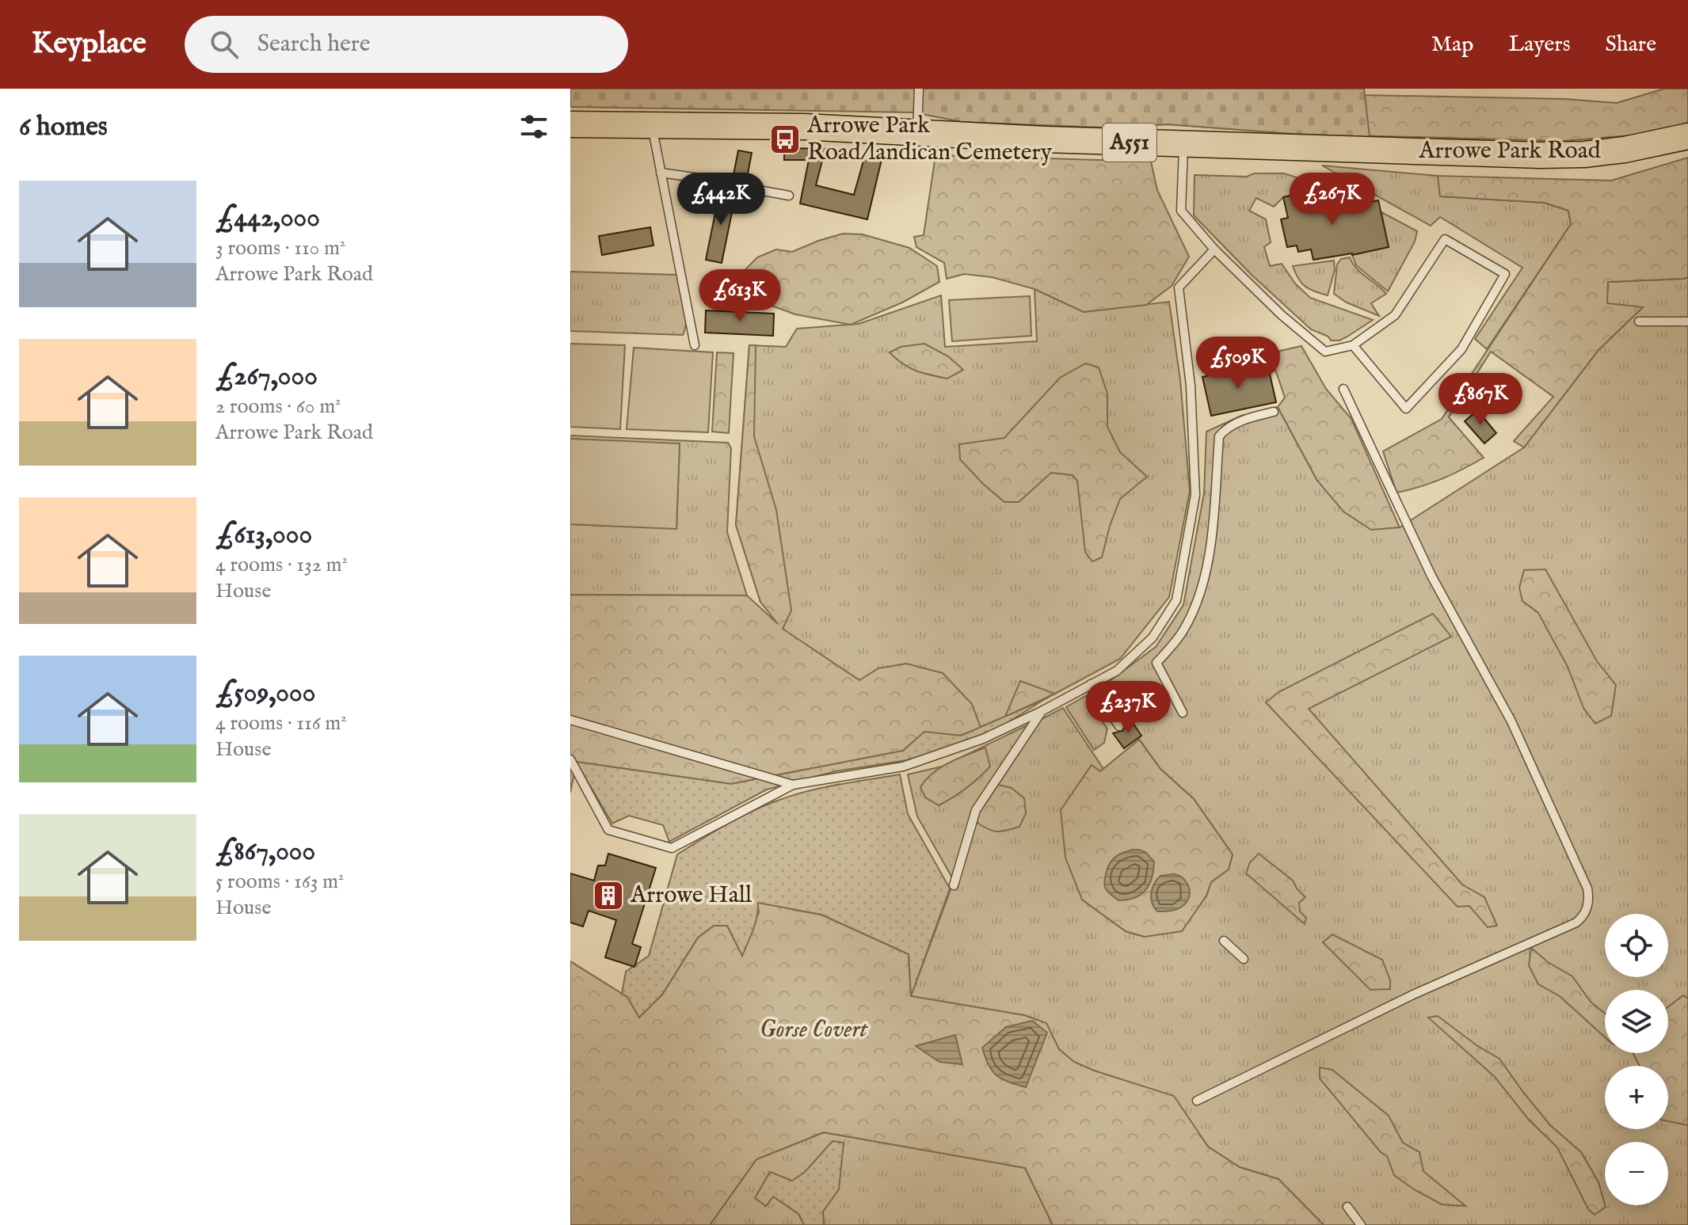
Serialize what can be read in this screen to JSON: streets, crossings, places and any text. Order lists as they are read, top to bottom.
{
  "streets": {
    "main road": ["A551", "Arrowe Park Road"]
  },
  "parks": ["Gorse Covert"],
  "places": {
    "bus stop": ["Arrowe Park Road/landican Cemetery"],
    "building": ["Arrowe Hall"]
  },
  "page": {
    "header": "Keyplace",
    "search": "Search here",
    "nav": ["Map", "Layers", "Share"],
    "heading": "6 homes",
    "list": [
      {
        "name": "£442,000",
        "note": "3 rooms · 110 m² · Arrowe Park Road"
      },
      {
        "name": "£267,000",
        "note": "2 rooms · 60 m² · Arrowe Park Road"
      },
      {
        "name": "£613,000",
        "note": "4 rooms · 132 m² · House"
      },
      {
        "name": "£509,000",
        "note": "4 rooms · 116 m² · House"
      },
      {
        "name": "£867,000",
        "note": "5 rooms · 163 m² · House"
      }
    ],
    "price": [
      "£442K",
      "£267K",
      "£613K",
      "£509K",
      "£867K",
      "£237K"
    ],
    "map_buttons": ["+", "−"]
  }
}
